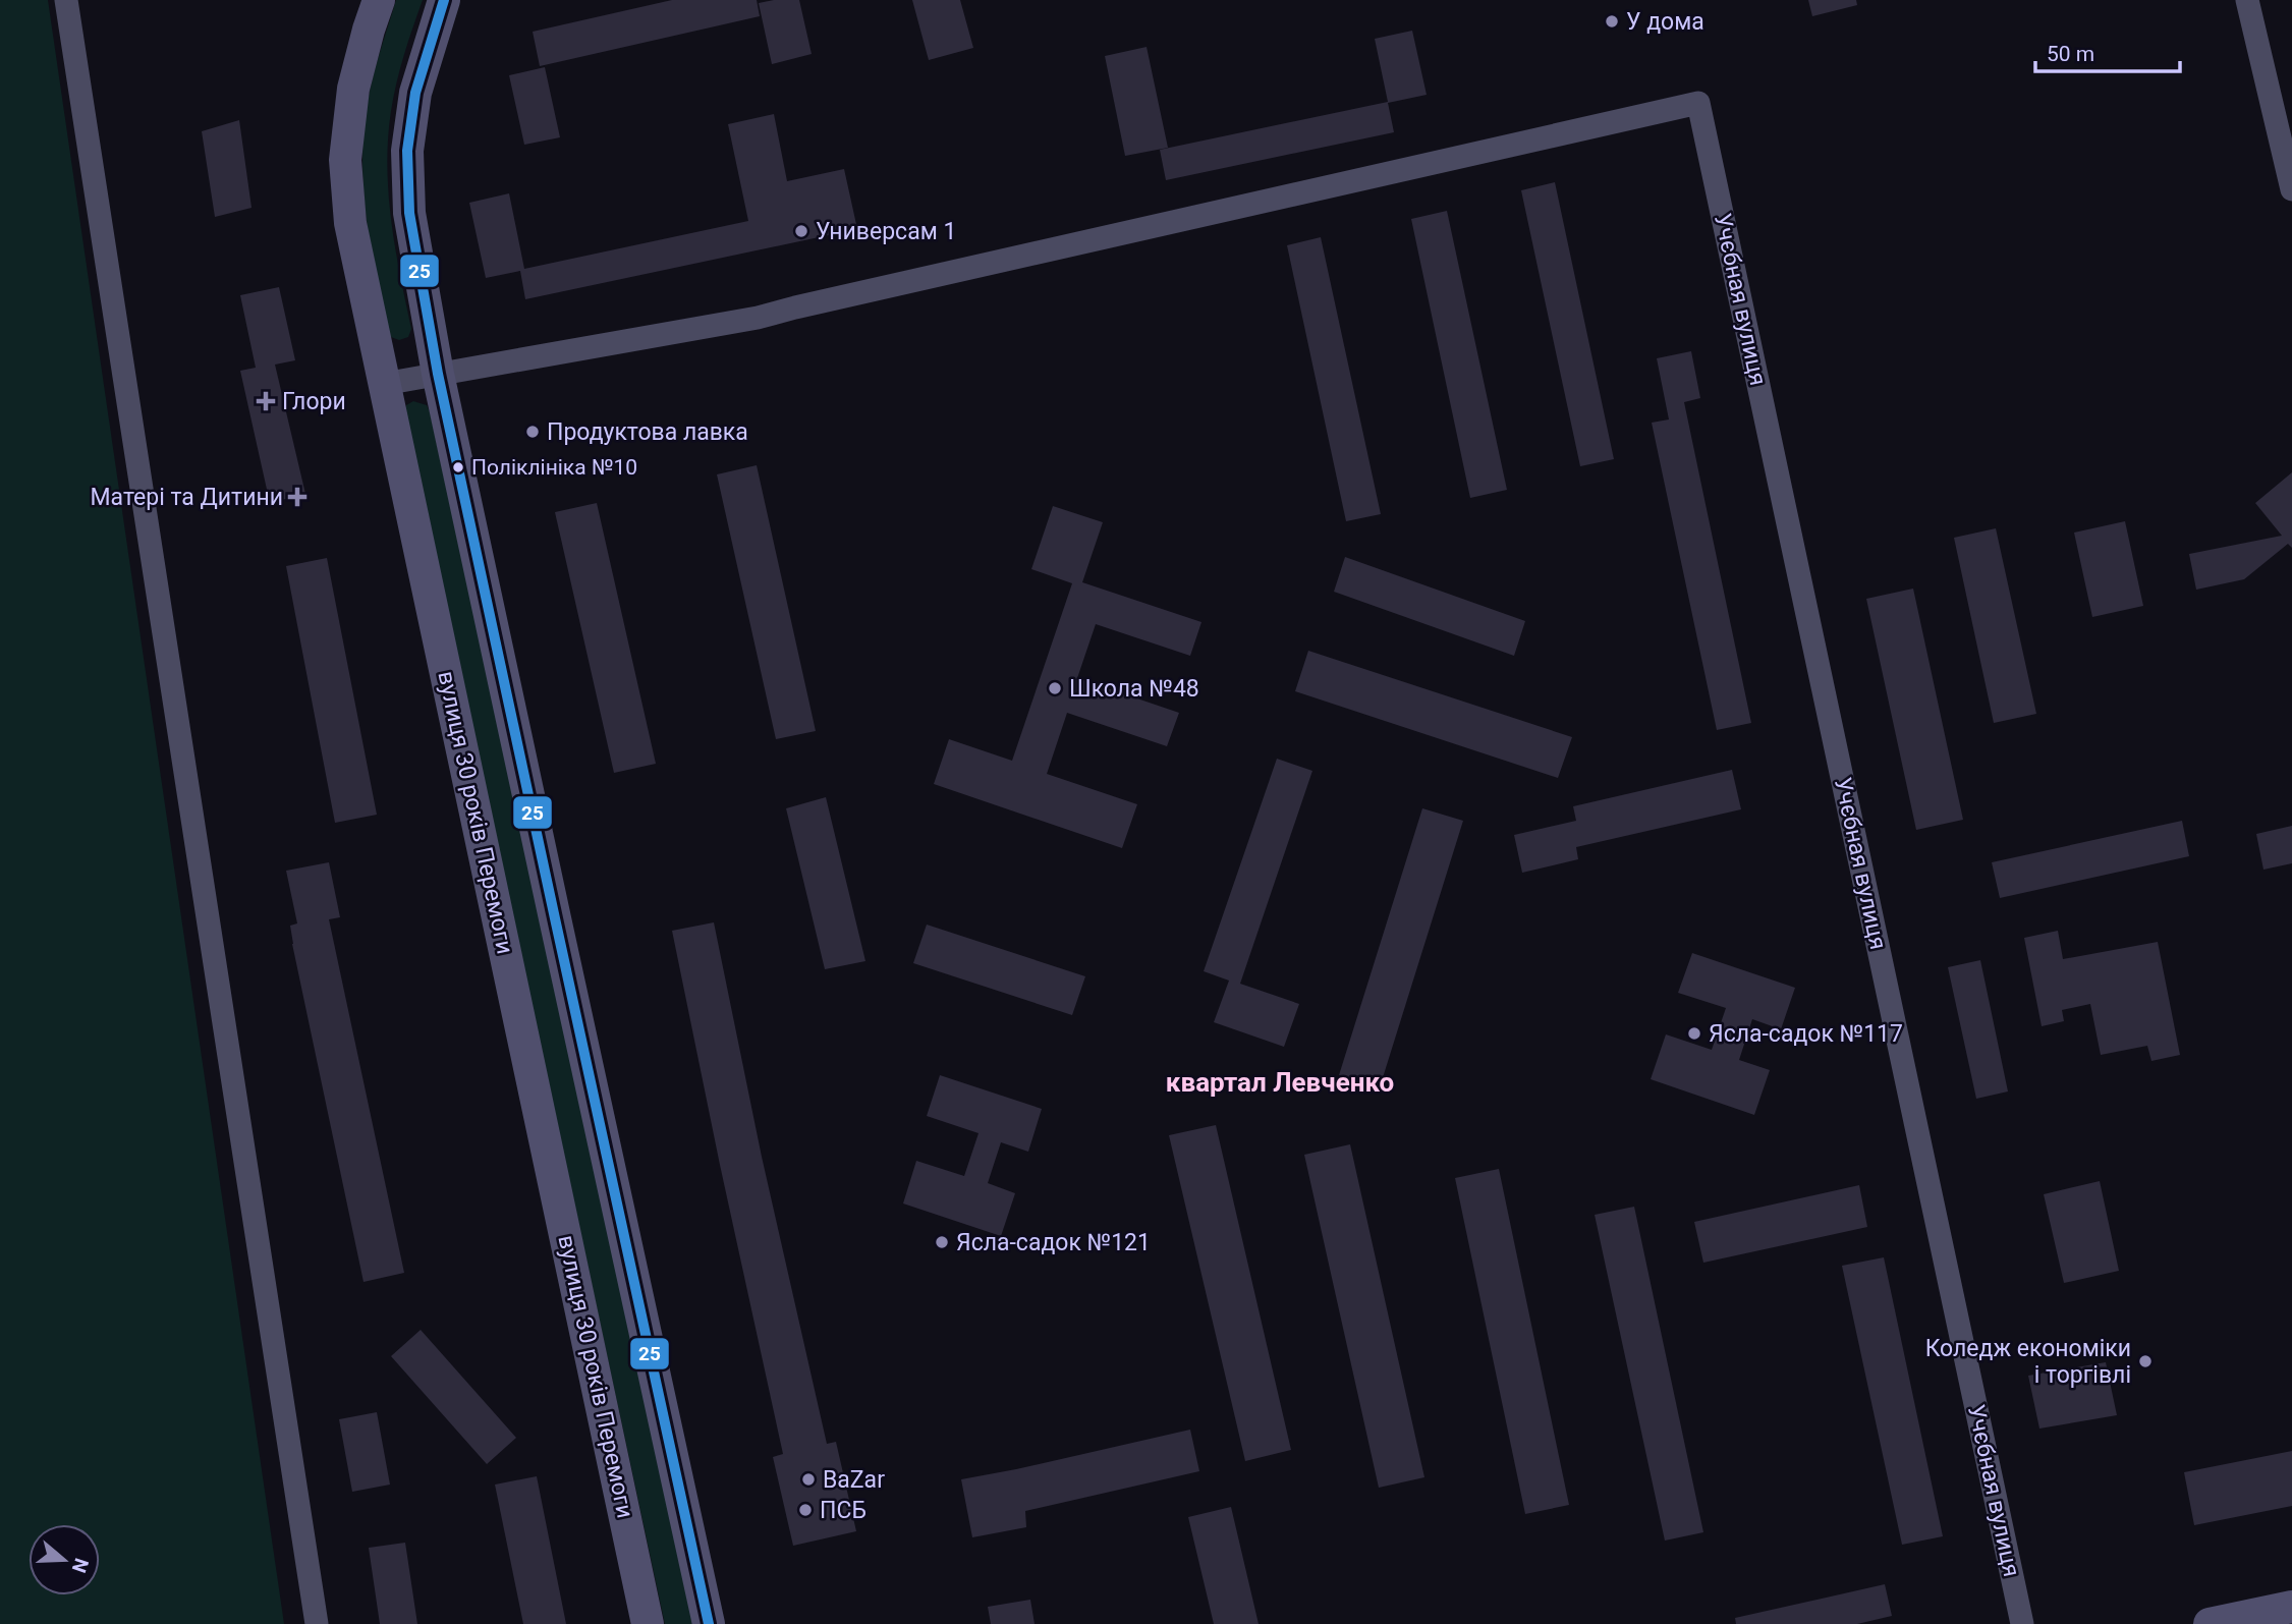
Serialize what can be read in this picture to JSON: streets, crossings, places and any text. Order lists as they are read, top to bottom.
{
  "streets": {
    "street": ["Учєбная вулиця", "вулиця 30 років Перемоги"]
  },
  "districts": ["квартал Левченко"],
  "places": {
    "other": [
      "У дома",
      "Универсам 1",
      "Продуктова лавка",
      "Поліклініка №10",
      "Школа №48",
      "Ясла-садок №117",
      "Ясла-садок №121",
      "Коледж економіки і торгівлі",
      "BaZar",
      "ПСБ"
    ],
    "health": ["Глори", "Матері та Дитини"]
  },
  "lines": ["transit line 25"],
  "scale_bar": "50 m",
  "north": "right"
}
